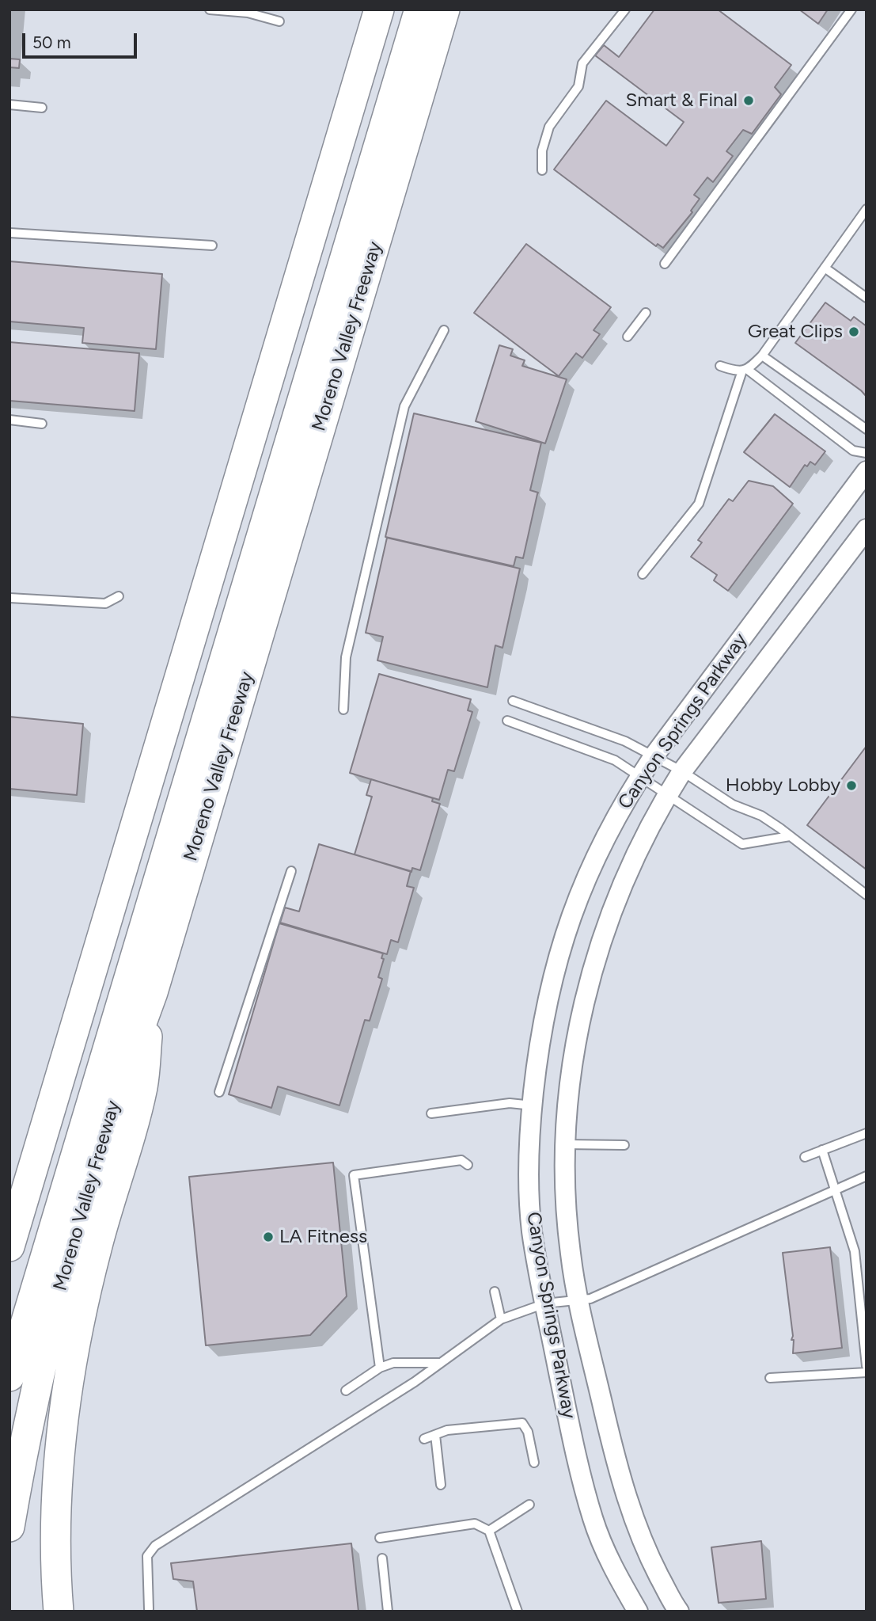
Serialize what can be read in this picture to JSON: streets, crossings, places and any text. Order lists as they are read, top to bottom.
{
  "streets": {
    "highway": ["Moreno Valley Freeway"],
    "street": ["Canyon Springs Parkway"]
  },
  "places": [
    "Smart & Final",
    "Great Clips",
    "Hobby Lobby",
    "LA Fitness"
  ],
  "scale_bar": "50 m"
}
